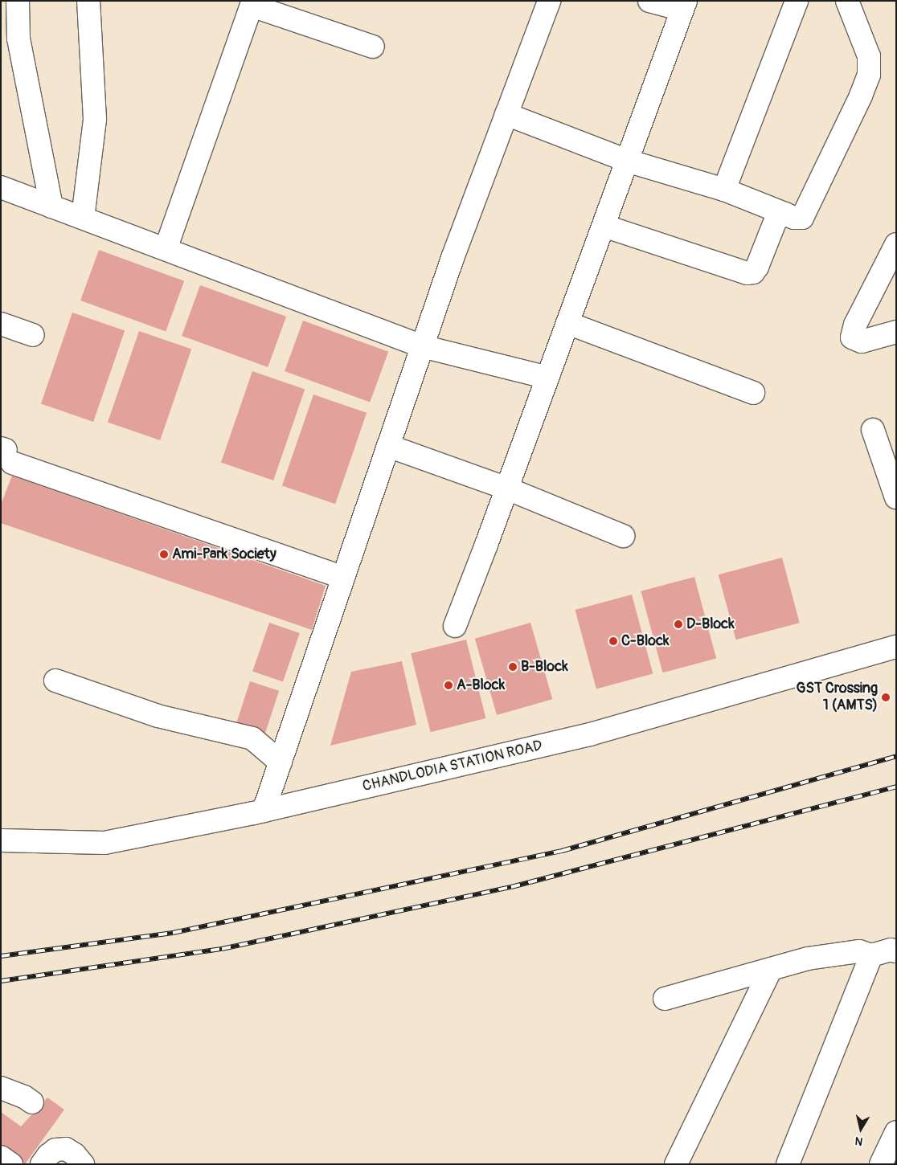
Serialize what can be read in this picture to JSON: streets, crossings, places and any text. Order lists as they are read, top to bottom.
{
  "streets": {
    "street": ["CHANDLODIA STATION ROAD"]
  },
  "places": [
    "Ami-Park Society",
    "D-Block",
    "C-Block",
    "B-Block",
    "A-Block",
    "GST Crossing 1 (AMTS)"
  ],
  "north": "bottom"
}
